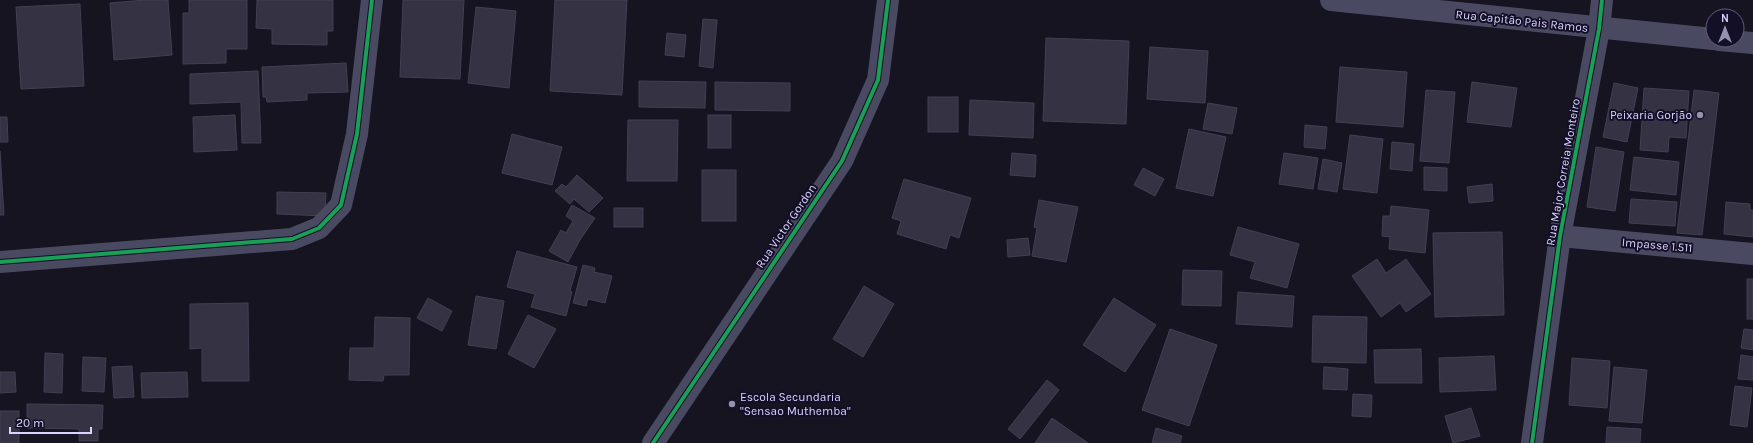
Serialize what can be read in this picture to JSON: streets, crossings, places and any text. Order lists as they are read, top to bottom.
{
  "streets": {
    "street": [
      "Rua Capitão Pais Ramos",
      "Rua Major Correia Monteiro",
      "Rua Victor Gordon",
      "Impasse 1.511"
    ]
  },
  "crossings": [
    ["Rua Capitão Pais Ramos", "Rua Major Correia Monteiro"],
    ["Rua Major Correia Monteiro", "Impasse 1.511"]
  ],
  "places": ["Peixaria Gorjão", "Escola Secundaria \"Sensao Muthemba\""],
  "scale_bar": "20 m",
  "north": "top"
}
